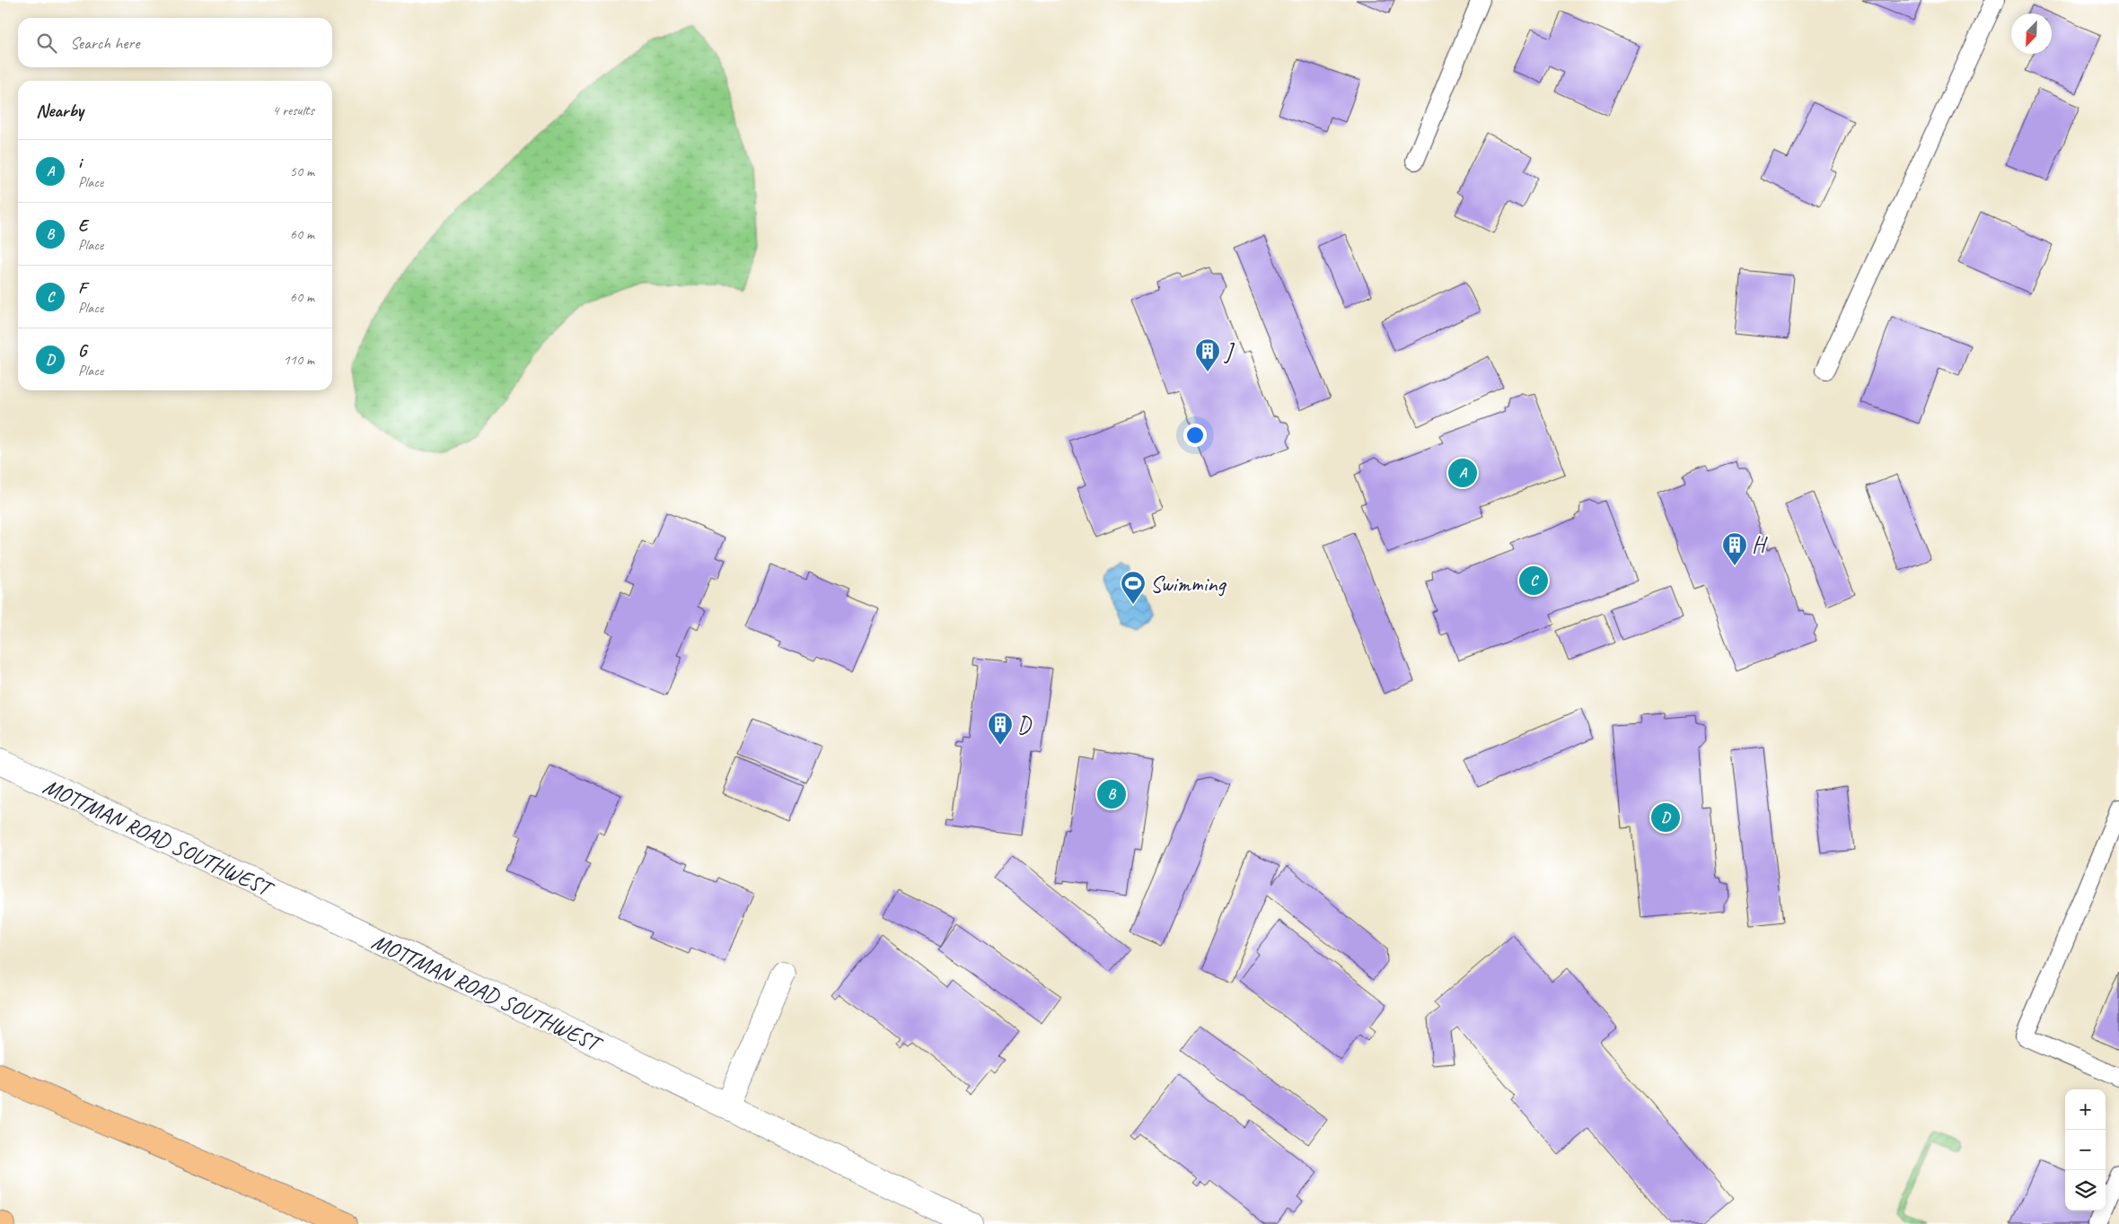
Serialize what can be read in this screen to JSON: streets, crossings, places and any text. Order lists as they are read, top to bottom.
{
  "streets": {
    "street": ["MOTTMAN ROAD SOUTHWEST"]
  },
  "places": {
    "building": ["J", "H", "D"],
    "sports": ["Swimming"]
  },
  "north": "bottom left",
  "page": {
    "search": "Search here",
    "heading": ["Nearby", "4 results"],
    "list": [
      {
        "mark": "A",
        "name": "i",
        "note": "Place",
        "value": "50 m"
      },
      {
        "mark": "B",
        "name": "E",
        "note": "Place",
        "value": "60 m"
      },
      {
        "mark": "C",
        "name": "F",
        "note": "Place",
        "value": "60 m"
      },
      {
        "mark": "D",
        "name": "G",
        "note": "Place",
        "value": "110 m"
      }
    ],
    "pins": [
      "A",
      "C",
      "B",
      "D"
    ],
    "map_buttons": ["+", "−"]
  }
}
